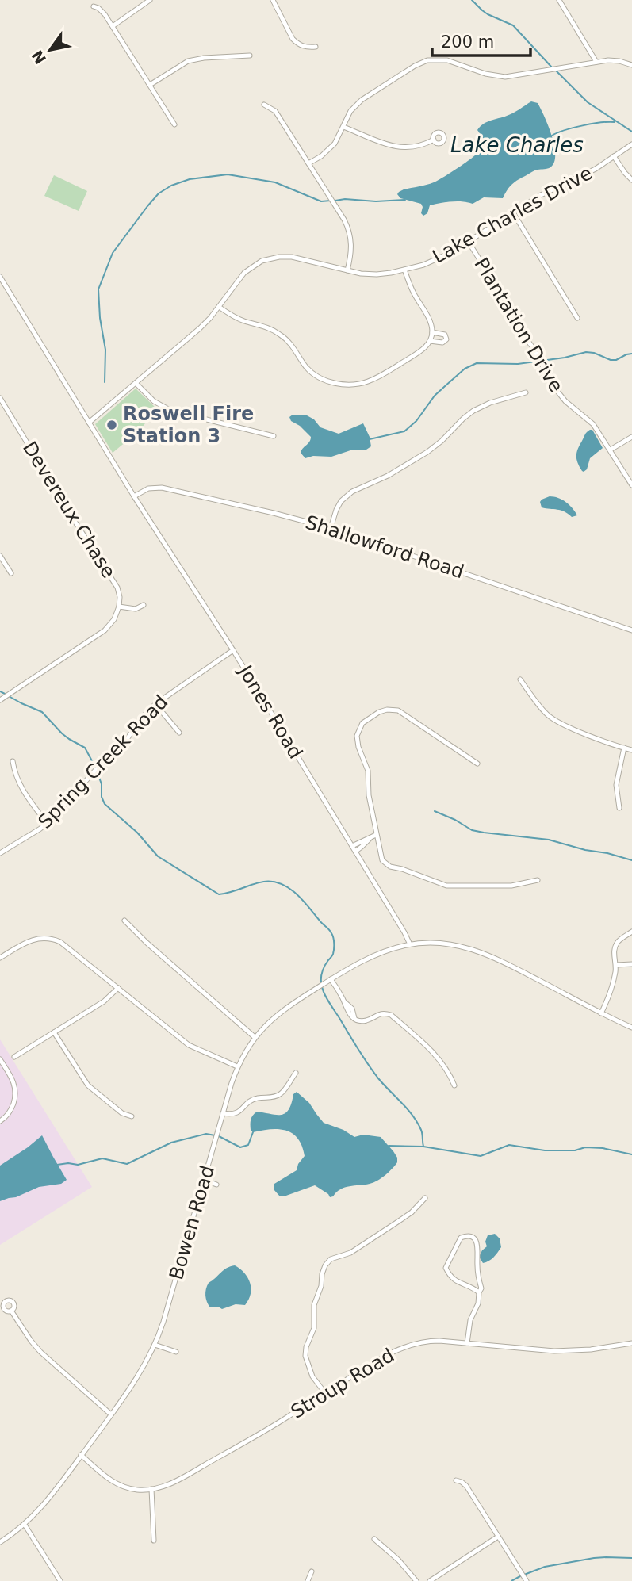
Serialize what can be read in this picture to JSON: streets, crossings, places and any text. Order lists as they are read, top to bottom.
{
  "streets": {
    "street": [
      "Lake Charles Drive",
      "Plantation Drive",
      "Devereux Chase",
      "Shallowford Road",
      "Jones Road",
      "Spring Creek Road",
      "Bowen Road",
      "Stroup Road"
    ]
  },
  "crossings": [
    ["Lake Charles Drive", "Plantation Drive"],
    ["Lake Charles Drive", "Jones Road"],
    ["Shallowford Road", "Jones Road"],
    ["Jones Road", "Spring Creek Road"],
    ["Jones Road", "Bowen Road"],
    ["Bowen Road", "Stroup Road"]
  ],
  "water": ["Lake Charles"],
  "places": ["Roswell Fire Station 3"],
  "scale_bar": "200 m",
  "north": "bottom left"
}
